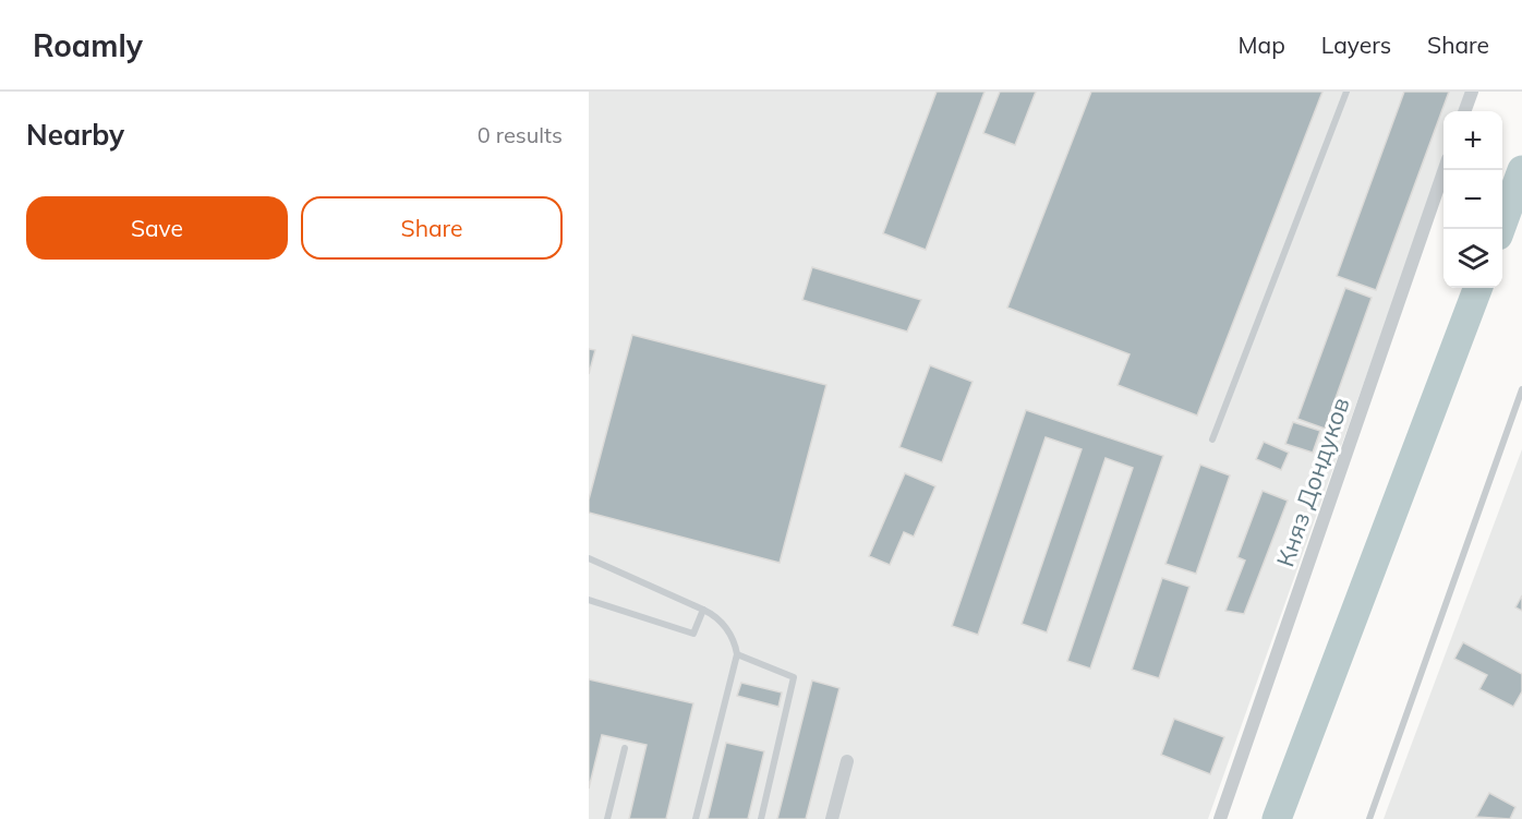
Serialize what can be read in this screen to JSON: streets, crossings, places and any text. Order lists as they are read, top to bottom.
{
  "streets": {
    "street": ["Княз Дондуков"]
  },
  "page": {
    "header": "Roamly",
    "nav": ["Map", "Layers", "Share"],
    "heading": ["Nearby", "0 results"],
    "map_buttons": ["+", "−"],
    "buttons": ["Save", "Share"]
  }
}
